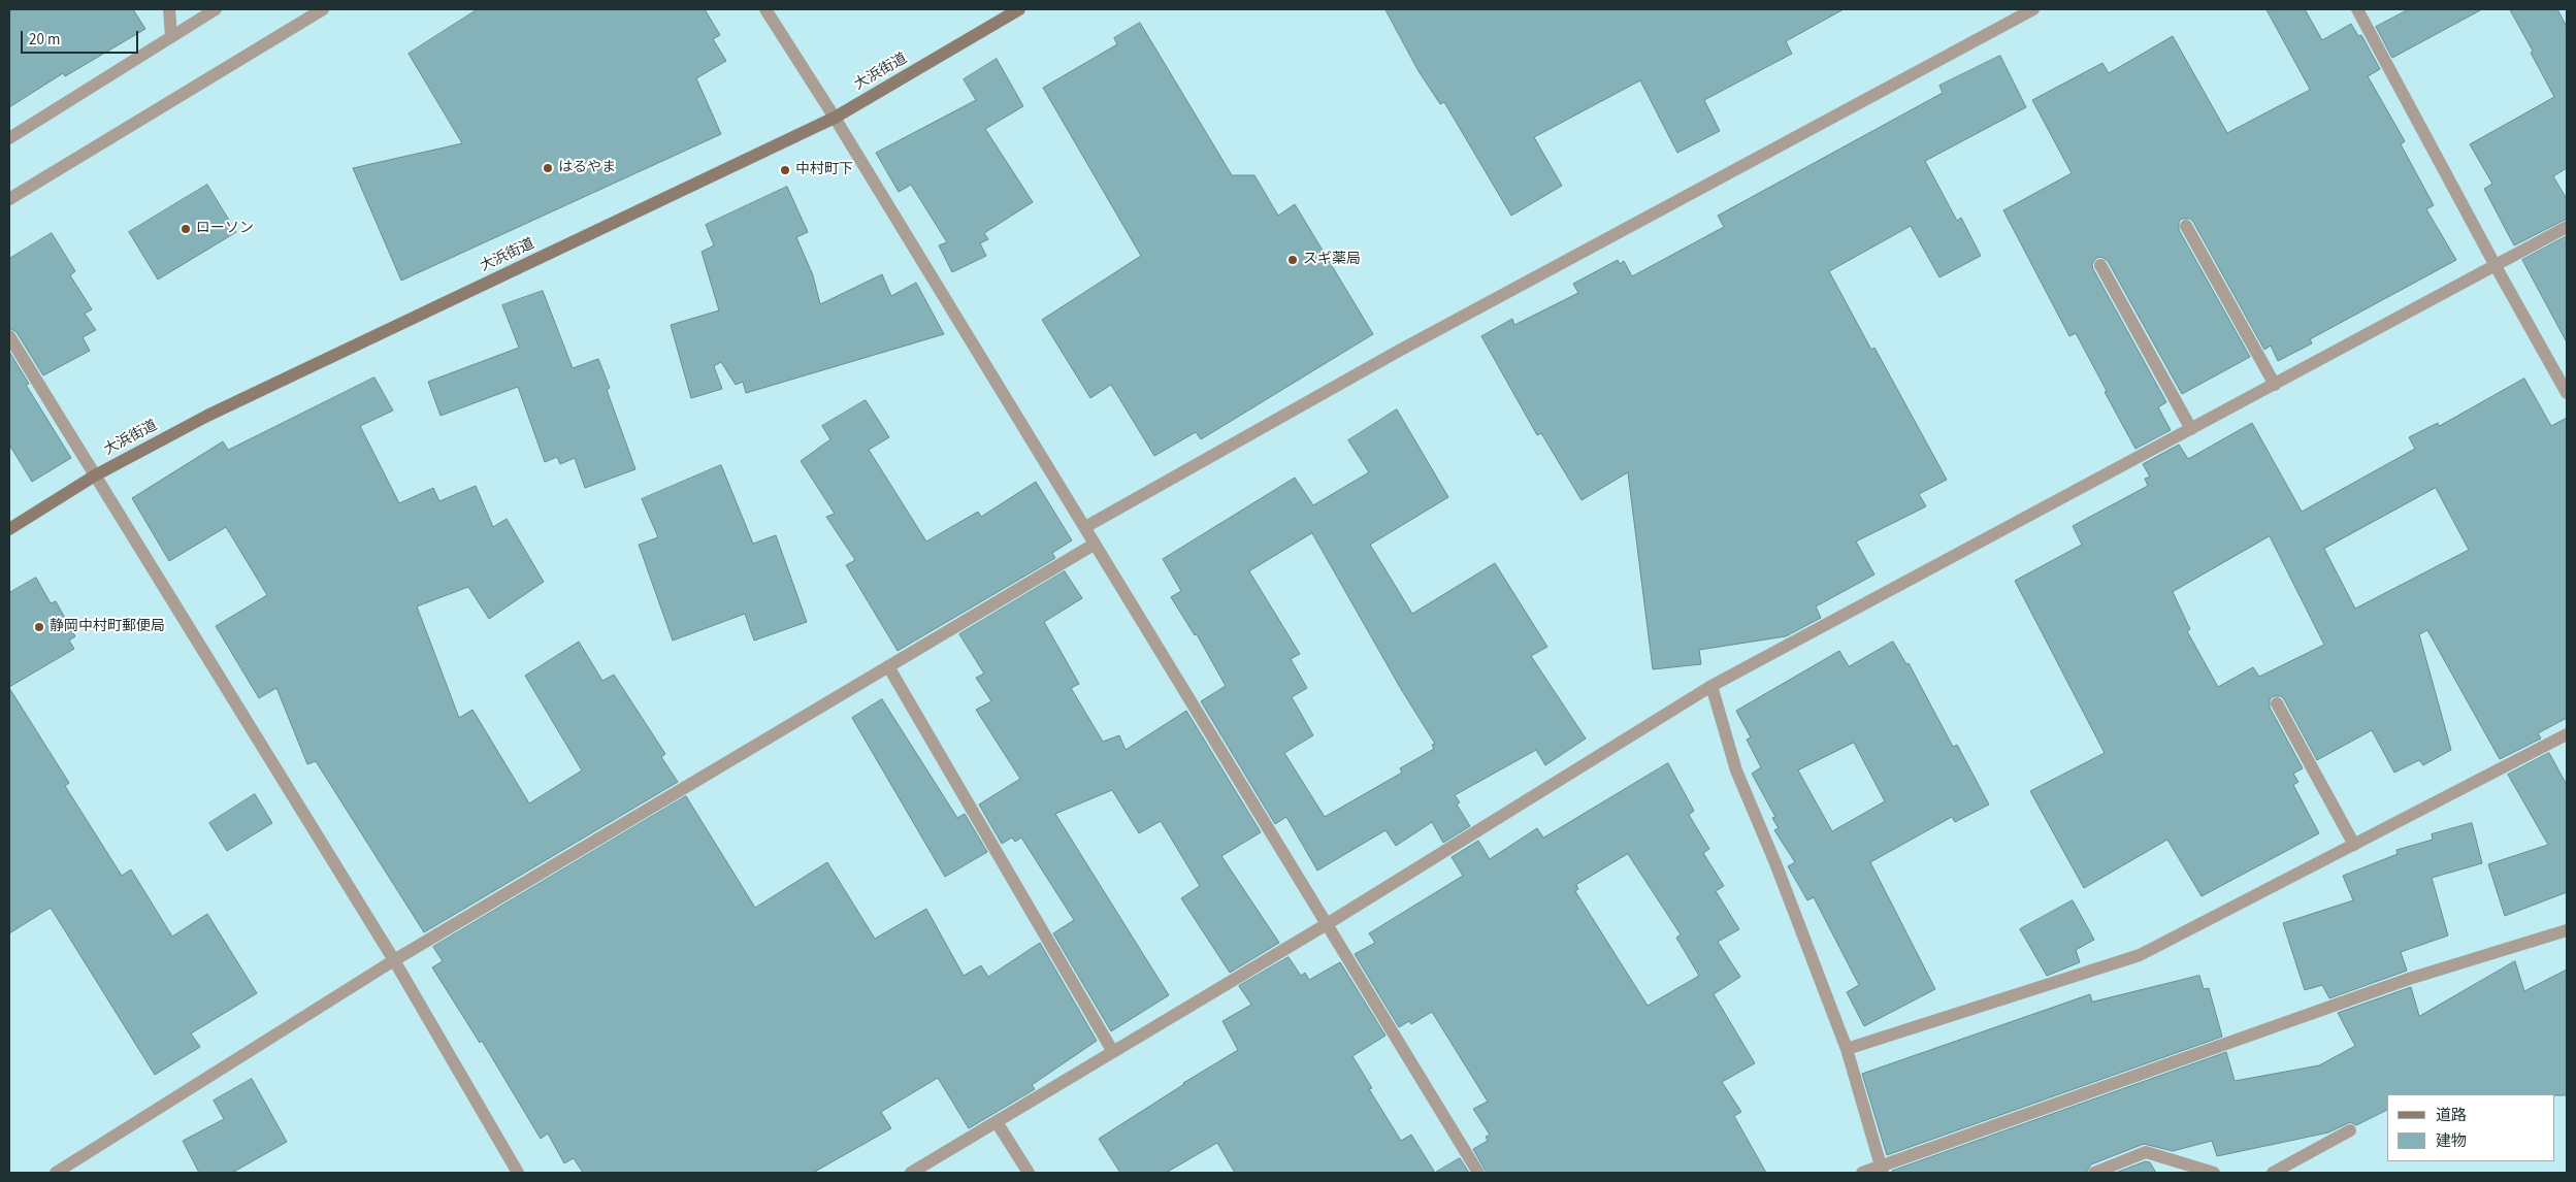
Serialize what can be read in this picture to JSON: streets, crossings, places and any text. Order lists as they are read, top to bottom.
{
  "streets": {
    "street": ["大浜街道"]
  },
  "places": [
    "はるやま",
    "中村町下",
    "ローソン",
    "スギ薬局",
    "静岡中村町郵便局"
  ],
  "legend": ["道路", "建物"],
  "scale_bar": "20 m"
}
